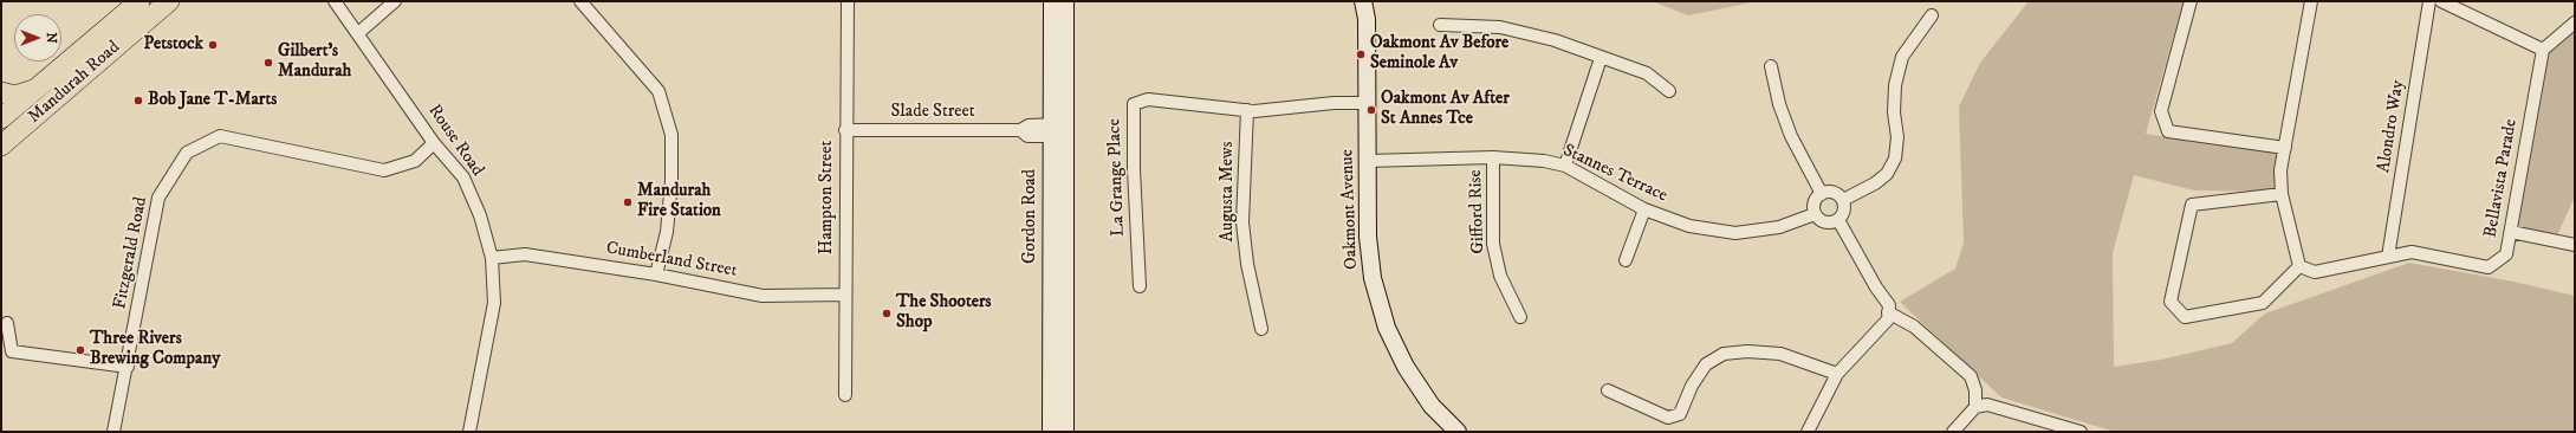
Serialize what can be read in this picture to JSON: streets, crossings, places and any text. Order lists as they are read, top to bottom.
{
  "streets": {
    "highway": ["Mandurah Road"],
    "main road": ["Oakmont Avenue", "Gordon Road"],
    "street": [
      "Slade Street",
      "Alondro Way",
      "Rouse Road",
      "Stannes Terrace",
      "La Grange Place",
      "Bellavista Parade",
      "Augusta Mews",
      "Hampton Street",
      "Gifford Rise",
      "Fitzgerald Road",
      "Cumberland Street"
    ]
  },
  "crossings": [
    ["Slade Street", "Hampton Street"],
    ["Slade Street", "Gordon Road"],
    ["Alondro Way", "Bellavista Parade"],
    ["Rouse Road", "Fitzgerald Road"],
    ["Rouse Road", "Cumberland Street"],
    ["Stannes Terrace", "Oakmont Avenue"],
    ["Stannes Terrace", "Gifford Rise"],
    ["La Grange Place", "Augusta Mews"],
    ["La Grange Place", "Oakmont Avenue"],
    ["Hampton Street", "Cumberland Street"]
  ],
  "places": [
    "Petstock",
    "Oakmont Av Before Seminole Av",
    "Gilbert's Mandurah",
    "Bob Jane T-Marts",
    "Oakmont Av After St Annes Tce",
    "Mandurah Fire Station",
    "The Shooters Shop",
    "Three Rivers Brewing Company"
  ],
  "north": "right"
}
